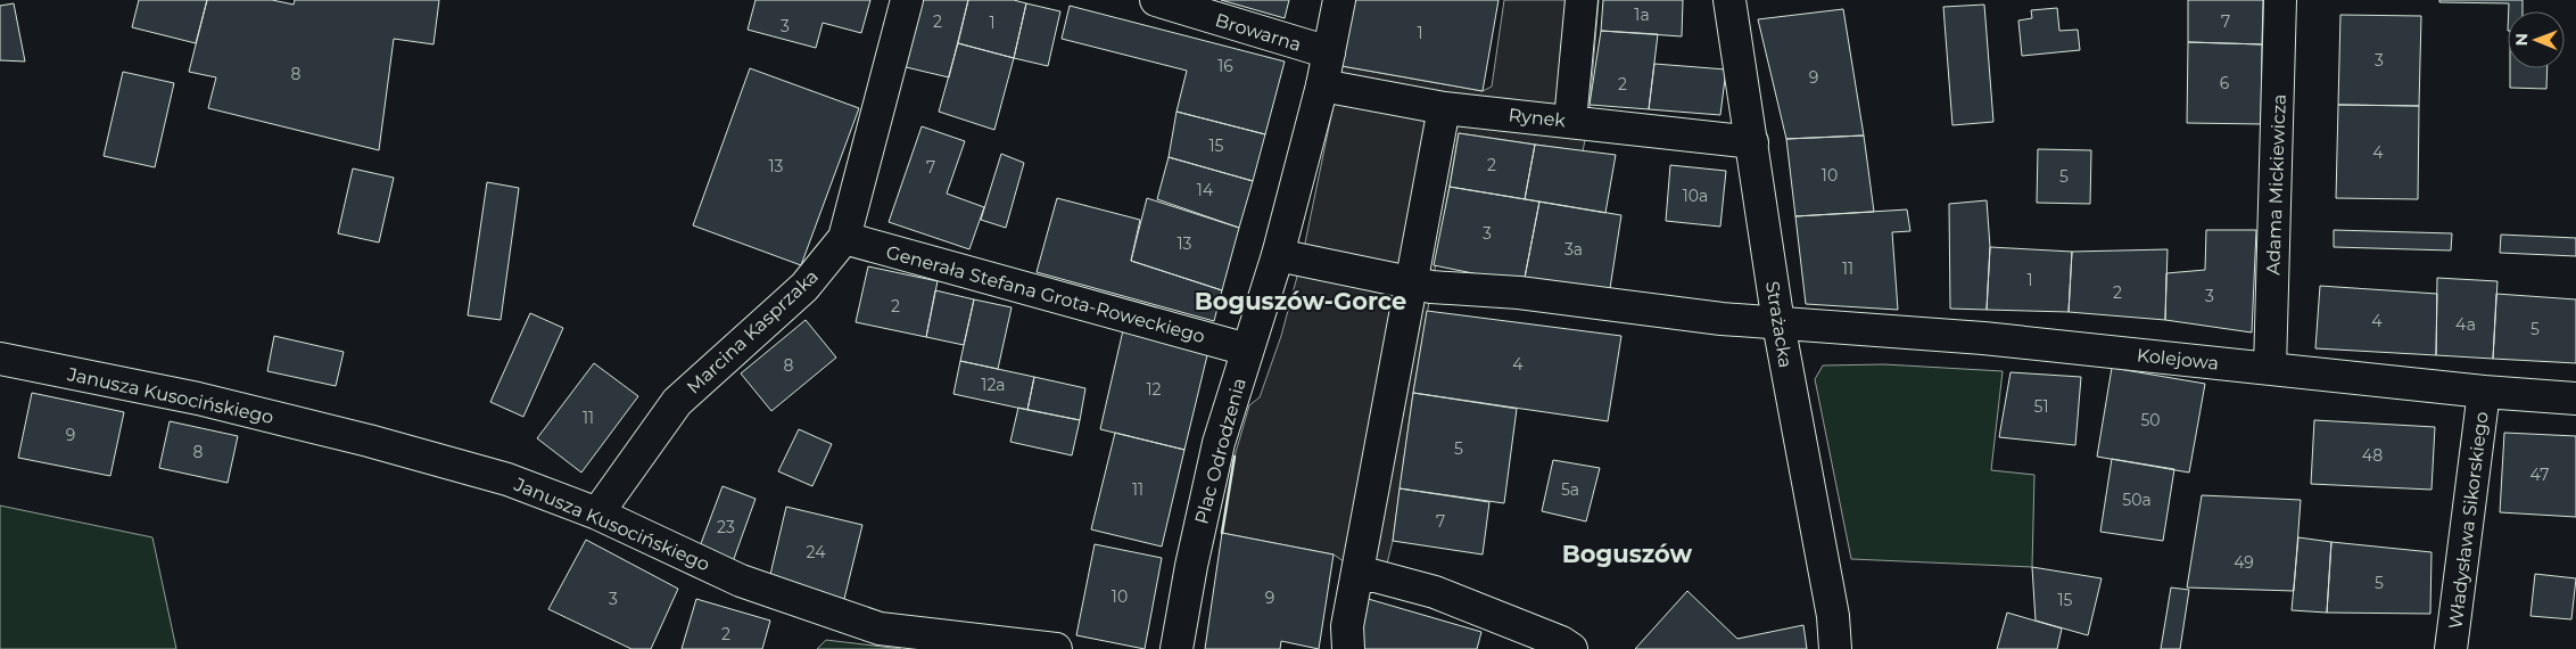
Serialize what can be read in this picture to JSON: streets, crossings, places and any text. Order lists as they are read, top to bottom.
{
  "streets": {
    "street": [
      "Browarna",
      "Rynek",
      "Adama Mickiewicza",
      "Generała Stefana Grota-Roweckiego",
      "Strażacka",
      "Marcina Kasprzaka",
      "Kolejowa",
      "Janusza Kusocińskiego",
      "Plac Odrodzenia",
      "Władysława Sikorskiego"
    ]
  },
  "crossings": [
    ["Browarna", "Plac Odrodzenia"],
    ["Rynek", "Strażacka"],
    ["Rynek", "Plac Odrodzenia"],
    ["Adama Mickiewicza", "Kolejowa"],
    ["Generała Stefana Grota-Roweckiego", "Marcina Kasprzaka"],
    ["Generała Stefana Grota-Roweckiego", "Plac Odrodzenia"],
    ["Strażacka", "Kolejowa"],
    ["Marcina Kasprzaka", "Janusza Kusocińskiego"],
    ["Kolejowa", "Władysława Sikorskiego"]
  ],
  "districts": ["Boguszów-Gorce", "Boguszów"],
  "house_numbers": [
    "1a",
    "2",
    "7",
    "1",
    "3",
    "1",
    "3",
    "16",
    "8",
    "9",
    "6",
    "2",
    "15",
    "4",
    "2",
    "13",
    "7",
    "10",
    "5",
    "14",
    "10a",
    "3",
    "13",
    "3a",
    "11",
    "1",
    "2",
    "3",
    "2",
    "4",
    "4a",
    "5",
    "4",
    "8",
    "12a",
    "12",
    "51",
    "11",
    "50",
    "9",
    "5",
    "8",
    "48",
    "47",
    "11",
    "5a",
    "50a",
    "7",
    "23",
    "24",
    "49",
    "5",
    "10",
    "9",
    "3",
    "15",
    "2"
  ],
  "north": "left"
}
